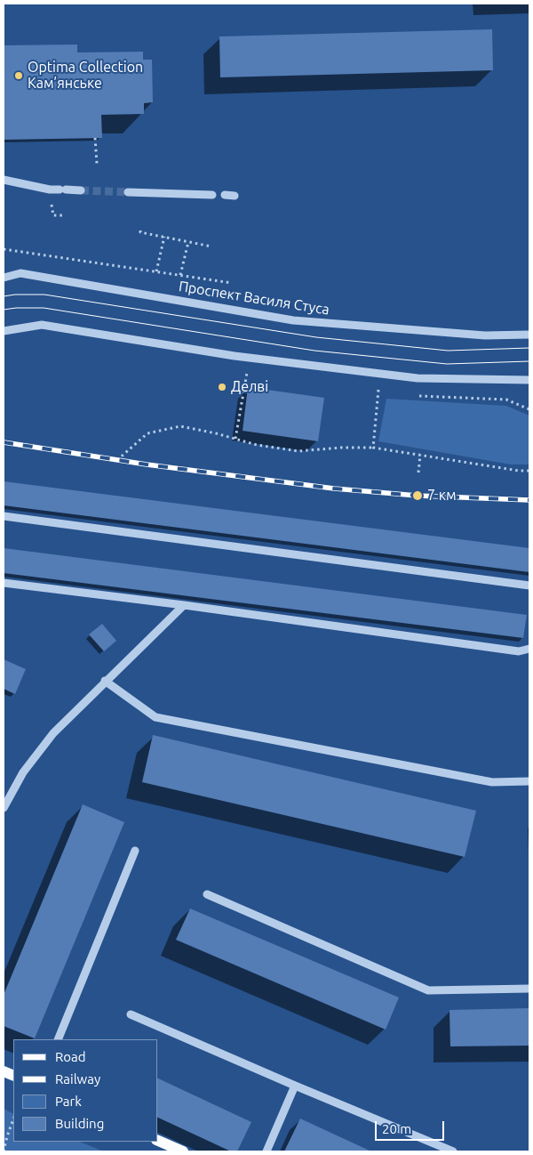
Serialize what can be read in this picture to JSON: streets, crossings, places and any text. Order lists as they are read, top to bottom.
{
  "streets": {
    "street": ["Проспект Василя Стуса"]
  },
  "places": ["Optima Collection Кам’янське", "Делві", "7 км"],
  "legend": [
    "Road",
    "Railway",
    "Park",
    "Building"
  ],
  "scale_bar": "20 m"
}
